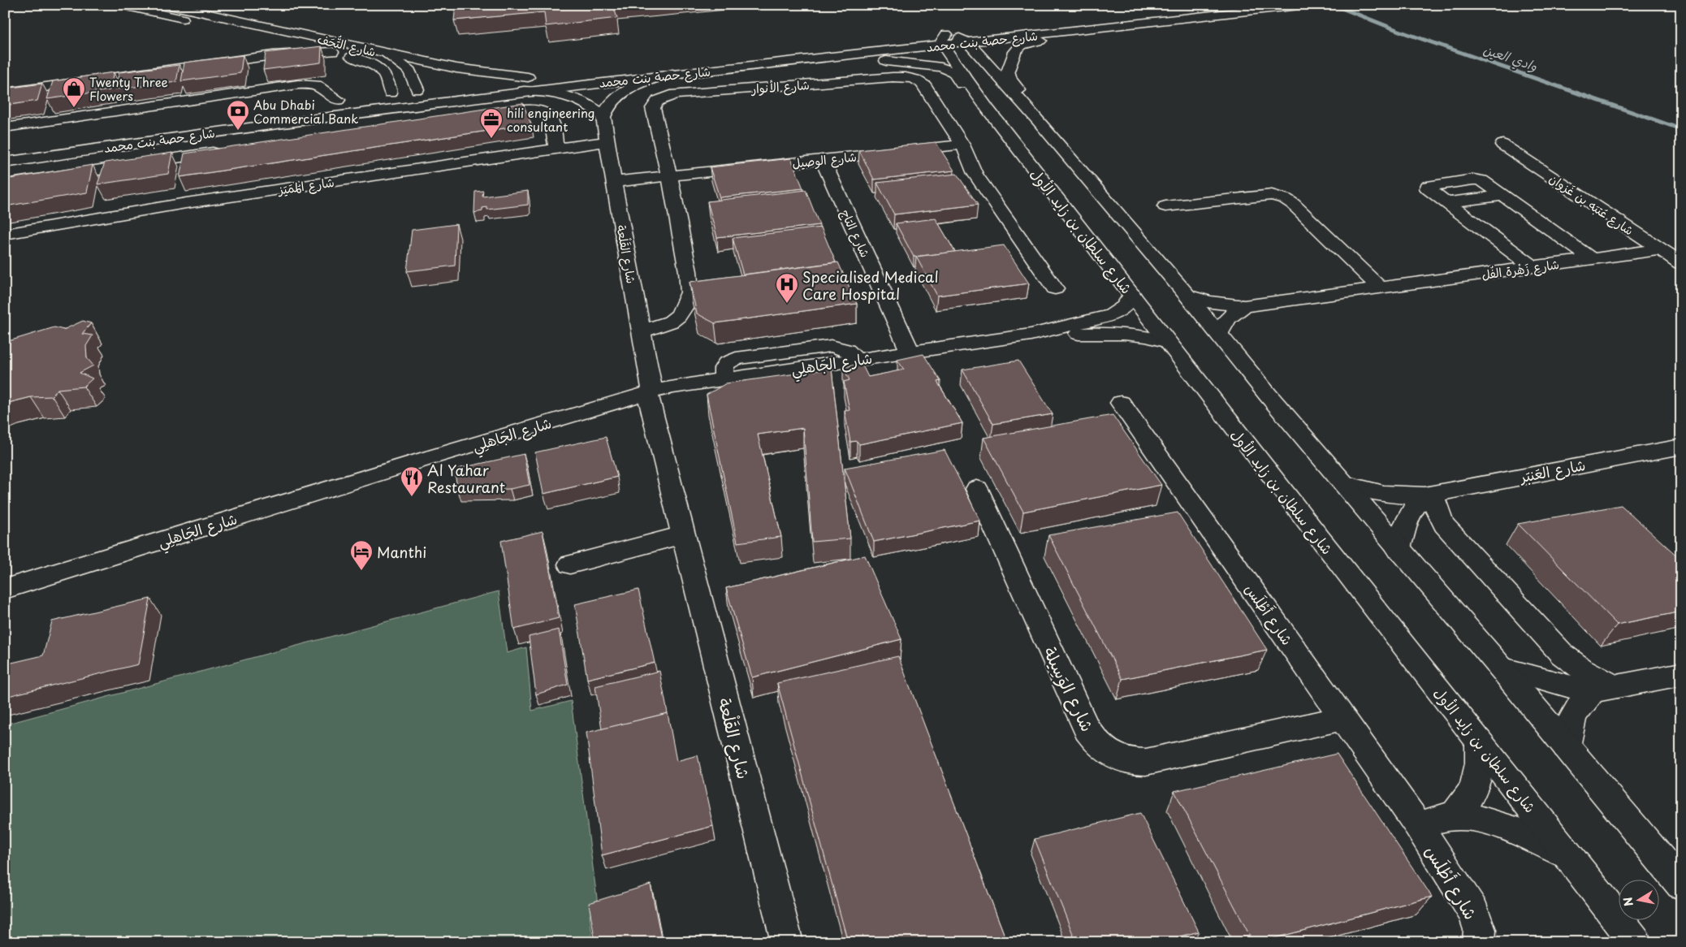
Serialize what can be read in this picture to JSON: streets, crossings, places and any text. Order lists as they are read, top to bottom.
{
  "streets": {
    "street": [
      "شارع حصة بنت محمد",
      "شارع التُّحَف",
      "شارع الأنوار",
      "شارع الوصيل",
      "شارع المُمَيَز",
      "شارع عُتبَه بن غَزوان",
      "شارع سلطان بن زايد الأول",
      "شارع التاج",
      "شارع القَلْعة",
      "شارع زَهْرة الفُل",
      "شارع الجَاهلِي",
      "شارع العَنبَر",
      "شارع أَطْلَس",
      "شارع الوَسِيلة"
    ]
  },
  "crossings": [
    ["شارع حصة بنت محمد", "شارع سلطان بن زايد الأول"],
    ["شارع الأنوار", "شارع الوصيل"],
    ["شارع الأنوار", "شارع القَلْعة"],
    ["شارع الوصيل", "شارع التاج"],
    ["شارع الوصيل", "شارع القَلْعة"],
    ["شارع المُمَيَز", "شارع القَلْعة"],
    ["شارع عُتبَه بن غَزوان", "شارع زَهْرة الفُل"],
    ["شارع سلطان بن زايد الأول", "شارع الجَاهلِي"],
    ["شارع سلطان بن زايد الأول", "شارع أَطْلَس"],
    ["شارع التاج", "شارع الجَاهلِي"],
    ["شارع القَلْعة", "شارع الجَاهلِي"],
    ["شارع أَطْلَس", "شارع الوَسِيلة"]
  ],
  "water": ["وادي العين"],
  "places": {
    "shop": ["Twenty Three Flowers"],
    "bank": ["Abu Dhabi Commercial Bank"],
    "office": ["hili engineering consultant"],
    "hospital": ["Specialised Medical Care Hospital"],
    "restaurant": ["Al Yahar Restaurant"],
    "hotel": ["Manthi"]
  },
  "north": "left"
}
